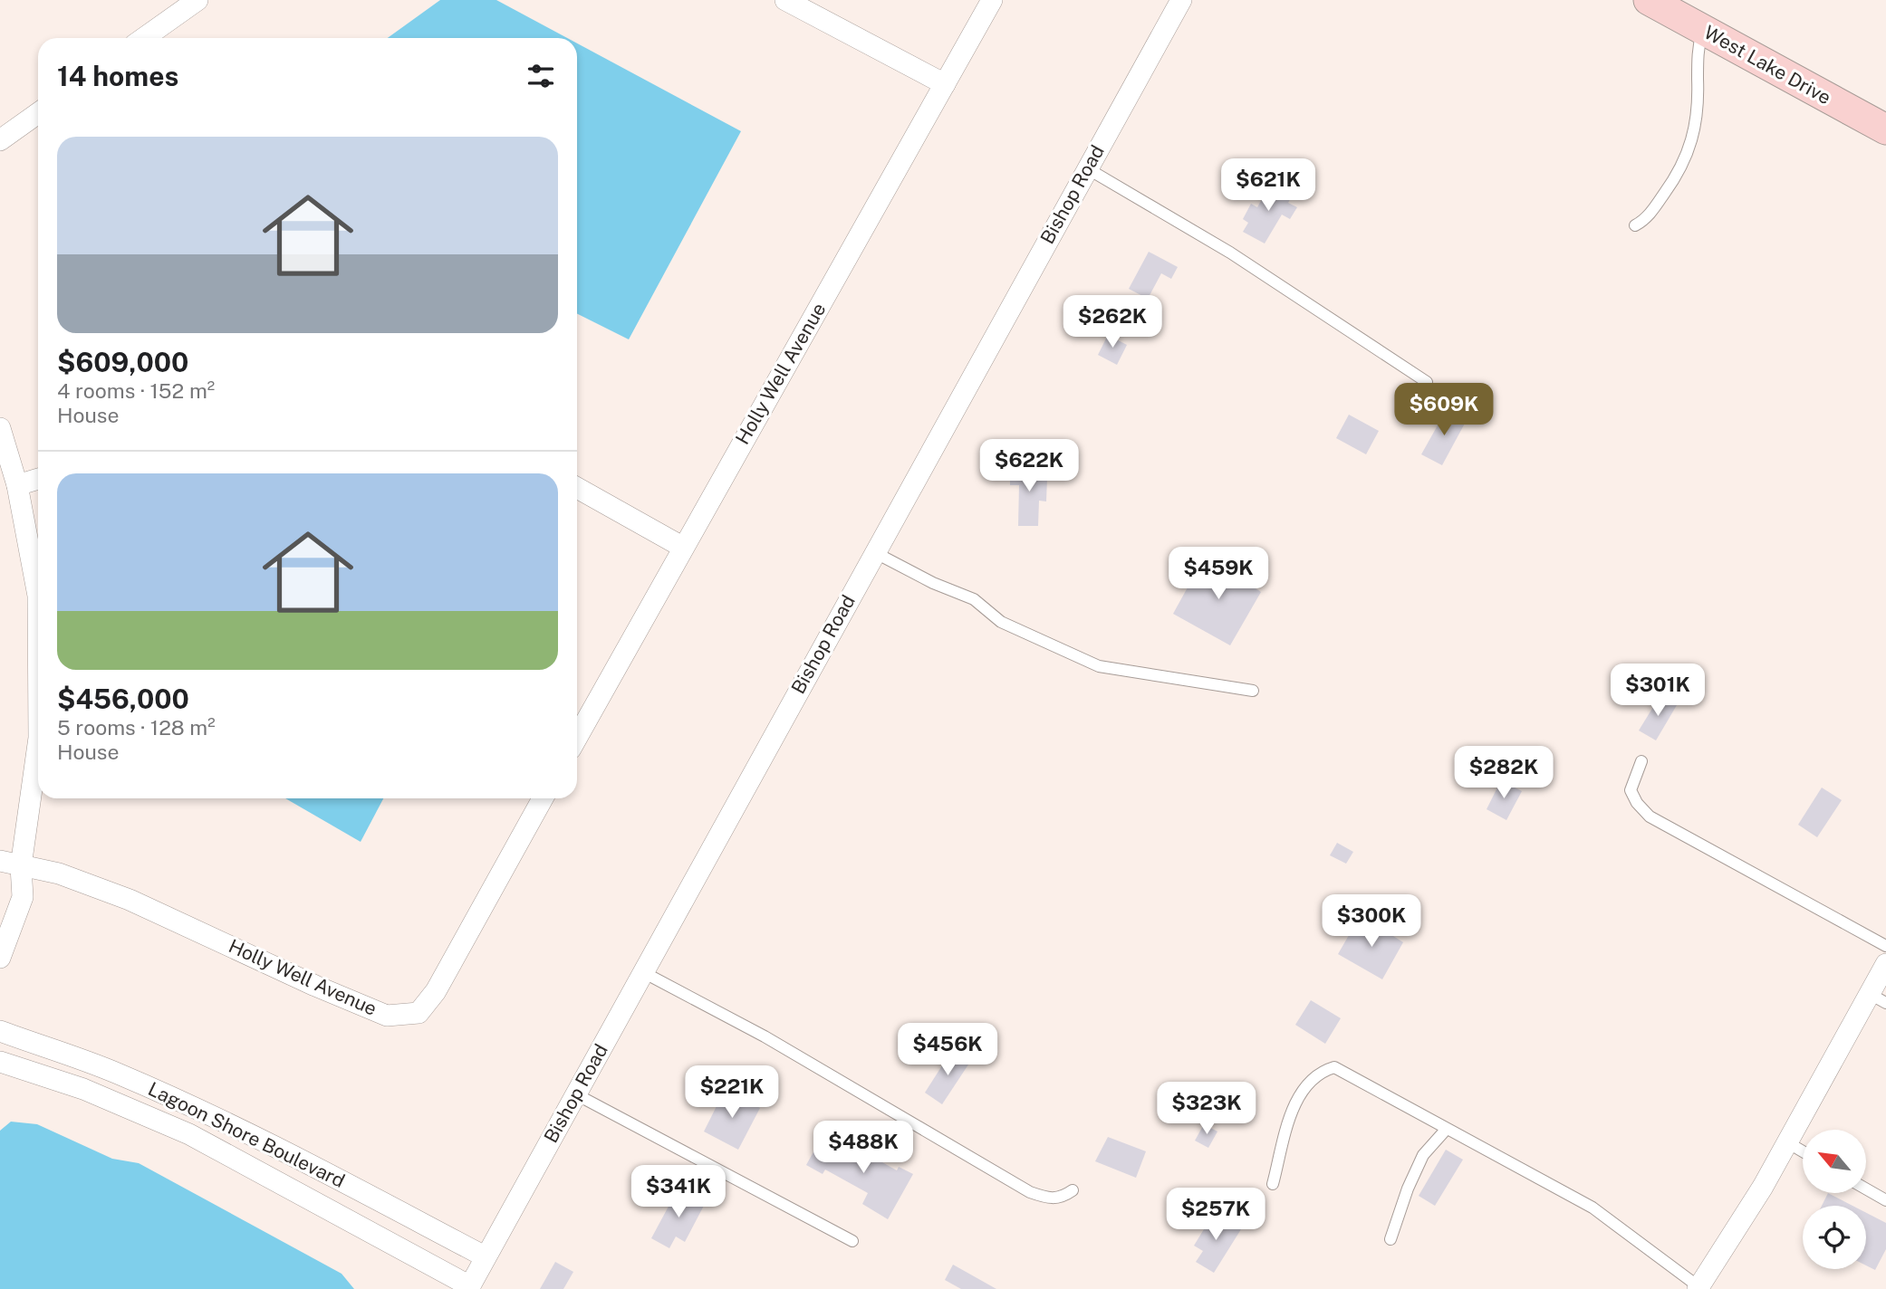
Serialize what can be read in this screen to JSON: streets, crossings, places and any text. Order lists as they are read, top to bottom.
{
  "streets": {
    "street": [
      "West Lake Drive",
      "Bishop Road",
      "Holly Well Avenue",
      "Lagoon Shore Boulevard"
    ]
  },
  "crossings": [
    ["Bishop Road", "Lagoon Shore Boulevard"]
  ],
  "north": "top left",
  "page": {
    "heading": "14 homes",
    "list": [
      {
        "name": "$609,000",
        "note": "4 rooms · 152 m² · House"
      },
      {
        "name": "$456,000",
        "note": "5 rooms · 128 m² · House"
      }
    ],
    "price": [
      "$621K",
      "$262K",
      "$609K",
      "$622K",
      "$459K",
      "$301K",
      "$282K",
      "$300K",
      "$456K",
      "$221K",
      "$323K",
      "$488K",
      "$341K",
      "$257K"
    ]
  }
}
